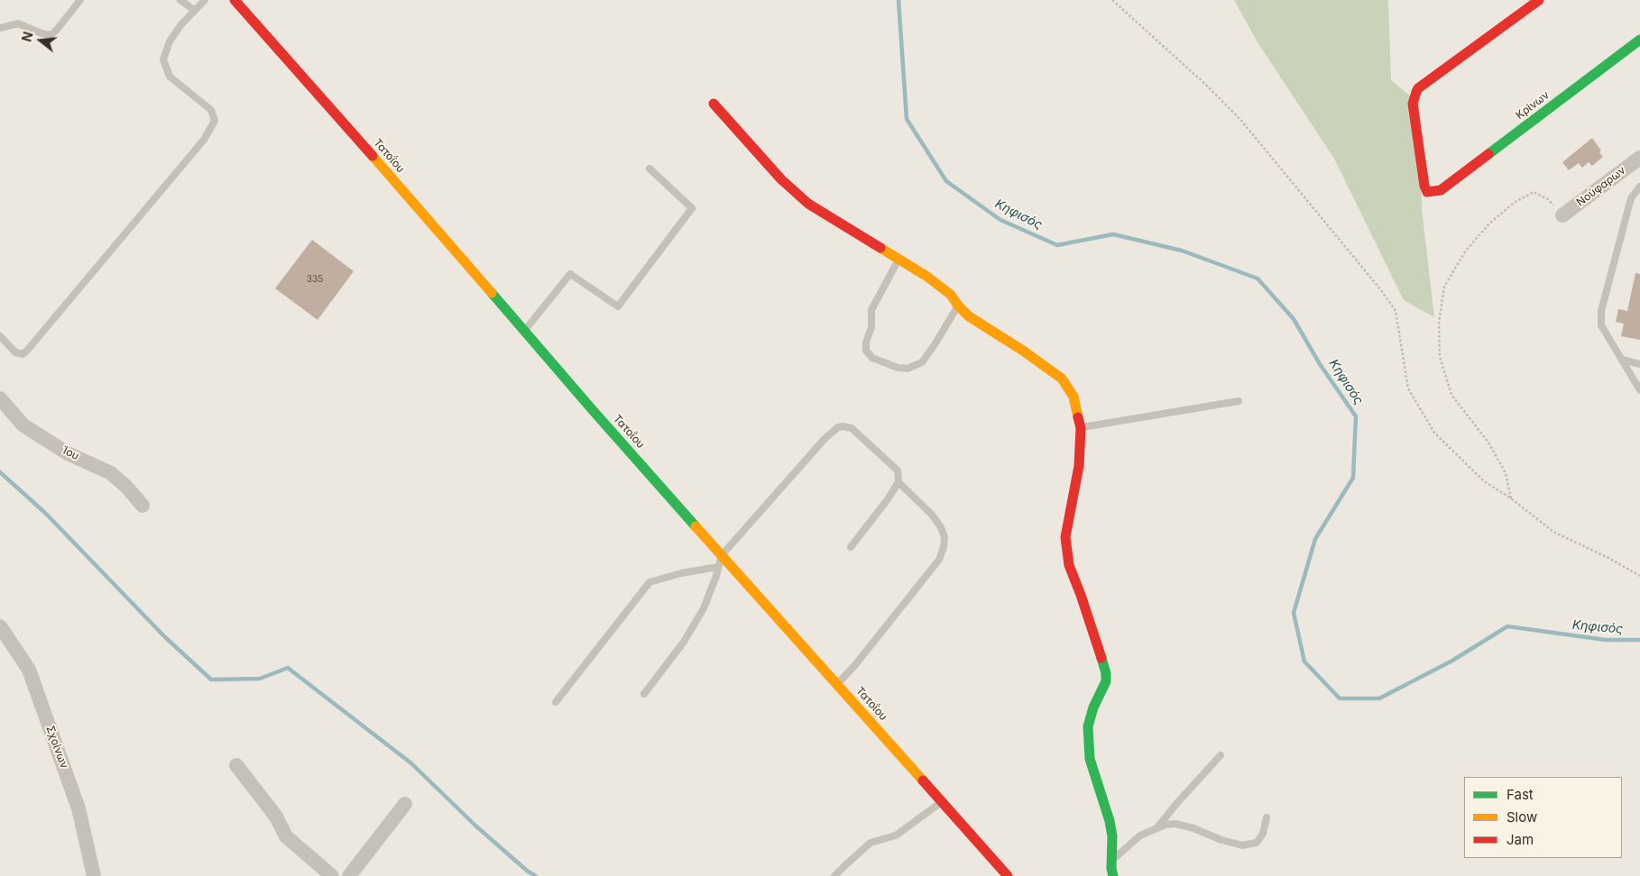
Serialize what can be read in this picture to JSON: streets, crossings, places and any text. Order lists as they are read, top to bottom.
{
  "streets": {
    "street": [
      "Κρίνων",
      "Τατοΐου",
      "Νούφαρων",
      "Ίου",
      "Σχοίνων"
    ]
  },
  "water": ["Κηφισός"],
  "house_numbers": ["335"],
  "legend": ["Fast", "Slow", "Jam"],
  "north": "left"
}
